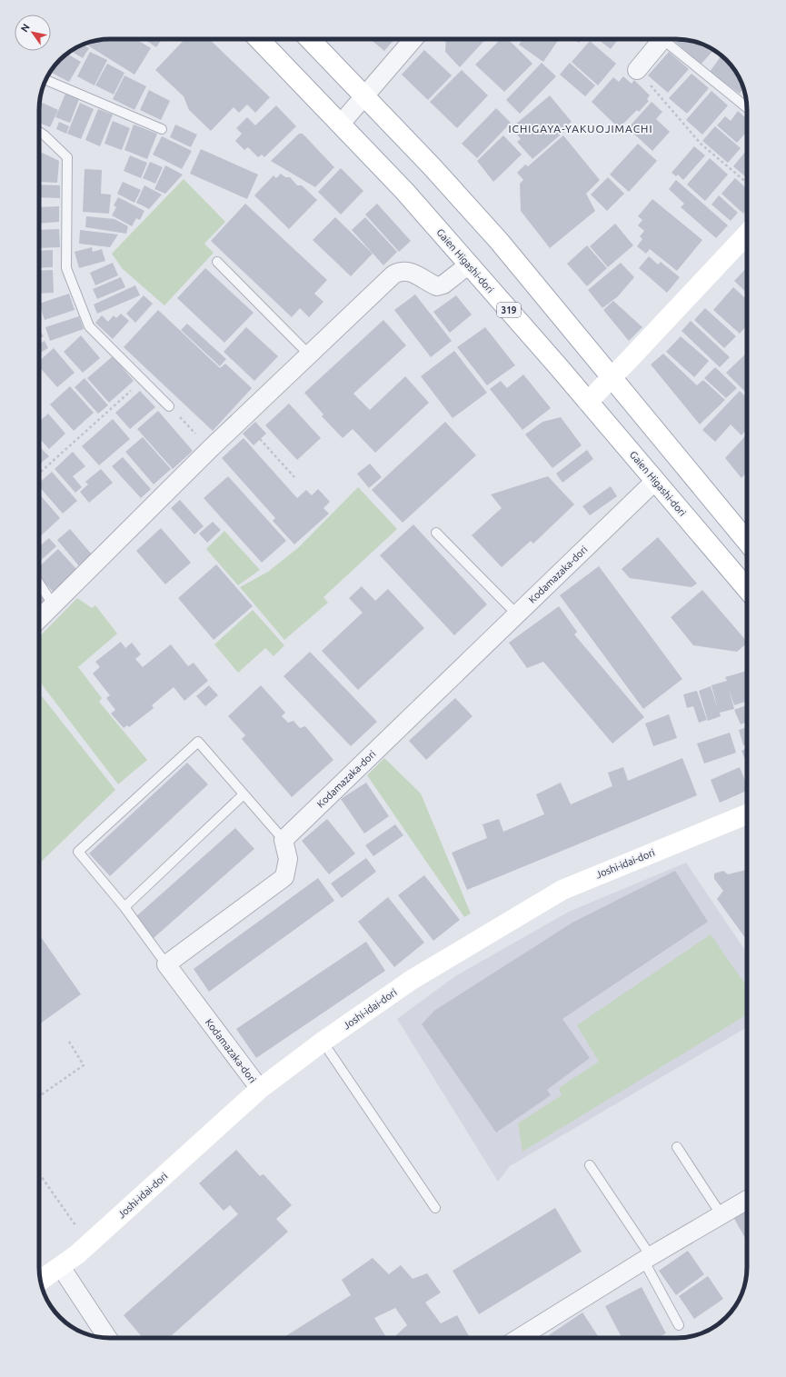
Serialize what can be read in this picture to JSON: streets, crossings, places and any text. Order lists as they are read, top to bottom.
{
  "streets": {
    "main road": ["Gaien Higashi-dori", "319", "Joshi-idai-dori"],
    "street": ["Kodamazaka-dori"]
  },
  "crossings": [
    ["Gaien Higashi-dori", "Kodamazaka-dori"],
    ["Kodamazaka-dori", "Joshi-idai-dori"]
  ],
  "districts": ["ICHIGAYA-YAKUOJIMACHI"],
  "north": "top left"
}
